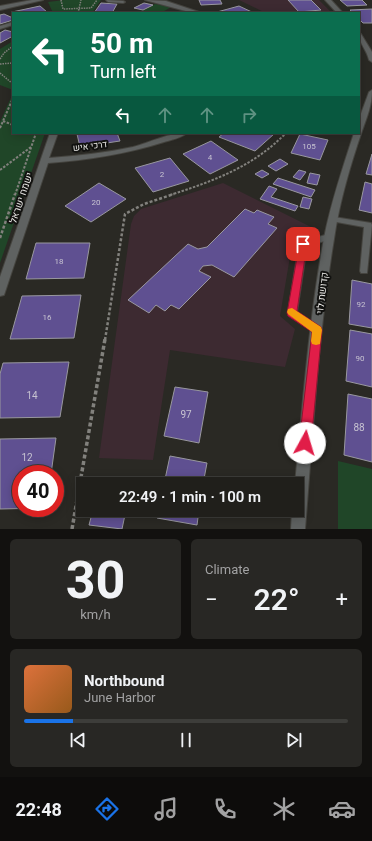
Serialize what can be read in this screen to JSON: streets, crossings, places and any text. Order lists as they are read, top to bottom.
{
  "streets": {
    "street": ["דרכי איש", "ישמח ישראל", "קדושת לוי"]
  },
  "crossings": [
    ["דרכי איש", "ישמח ישראל"]
  ],
  "house_numbers": [
    "105",
    "4",
    "2",
    "20",
    "18",
    "92",
    "16",
    "90",
    "14",
    "97",
    "88",
    "12"
  ],
  "page": {
    "turn": ["50 m", "Turn left"],
    "limit": "40",
    "trip": "22:49 · 1 min · 100 m",
    "tile": [
      ["30", "km/h"],
      "Climate"
    ],
    "heat": ["−", "22°", "+"],
    "song": ["Northbound", "June Harbor"],
    "tabs": "22:48"
  }
}
